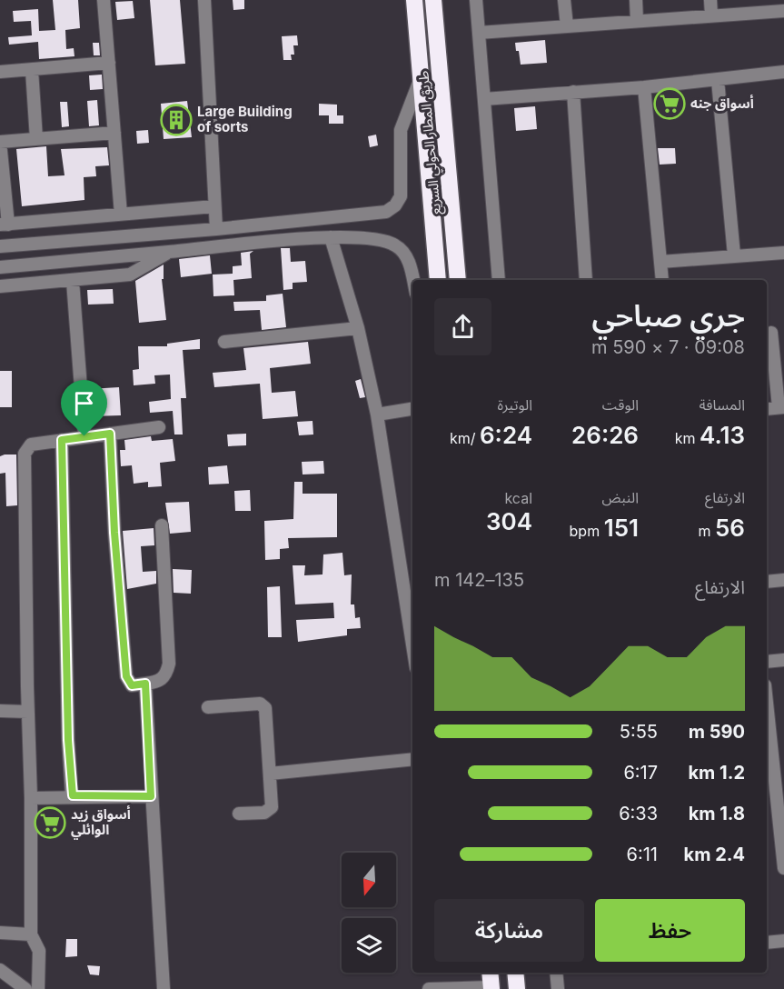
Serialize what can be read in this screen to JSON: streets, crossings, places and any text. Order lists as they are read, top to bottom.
{
  "streets": {
    "highway": ["طريق المطار الحولي السريع"]
  },
  "places": {
    "supermarket": ["أسواق جنه", "أسواق زيد الوائلي"],
    "building": ["Large Building of sorts"]
  },
  "north": "bottom",
  "page": {
    "heading": ["جري صباحي", "09:08 · 7 × 590 m"],
    "stats": [
      ["المسافة", "4.13 km"],
      ["الوقت", "26:26"],
      ["الوتيرة", "6:24 /km"],
      ["الارتفاع", "56 m"],
      ["النبض", "151 bpm"],
      ["kcal", "304"]
    ],
    "chart": ["الارتفاع", "135–142 m"],
    "list": [
      {
        "name": "590 m",
        "note": "5:55"
      },
      {
        "name": "1.2 km",
        "note": "6:17"
      },
      {
        "name": "1.8 km",
        "note": "6:33"
      },
      {
        "name": "2.4 km",
        "note": "6:11"
      }
    ],
    "buttons": ["حفظ", "مشاركة"]
  }
}
